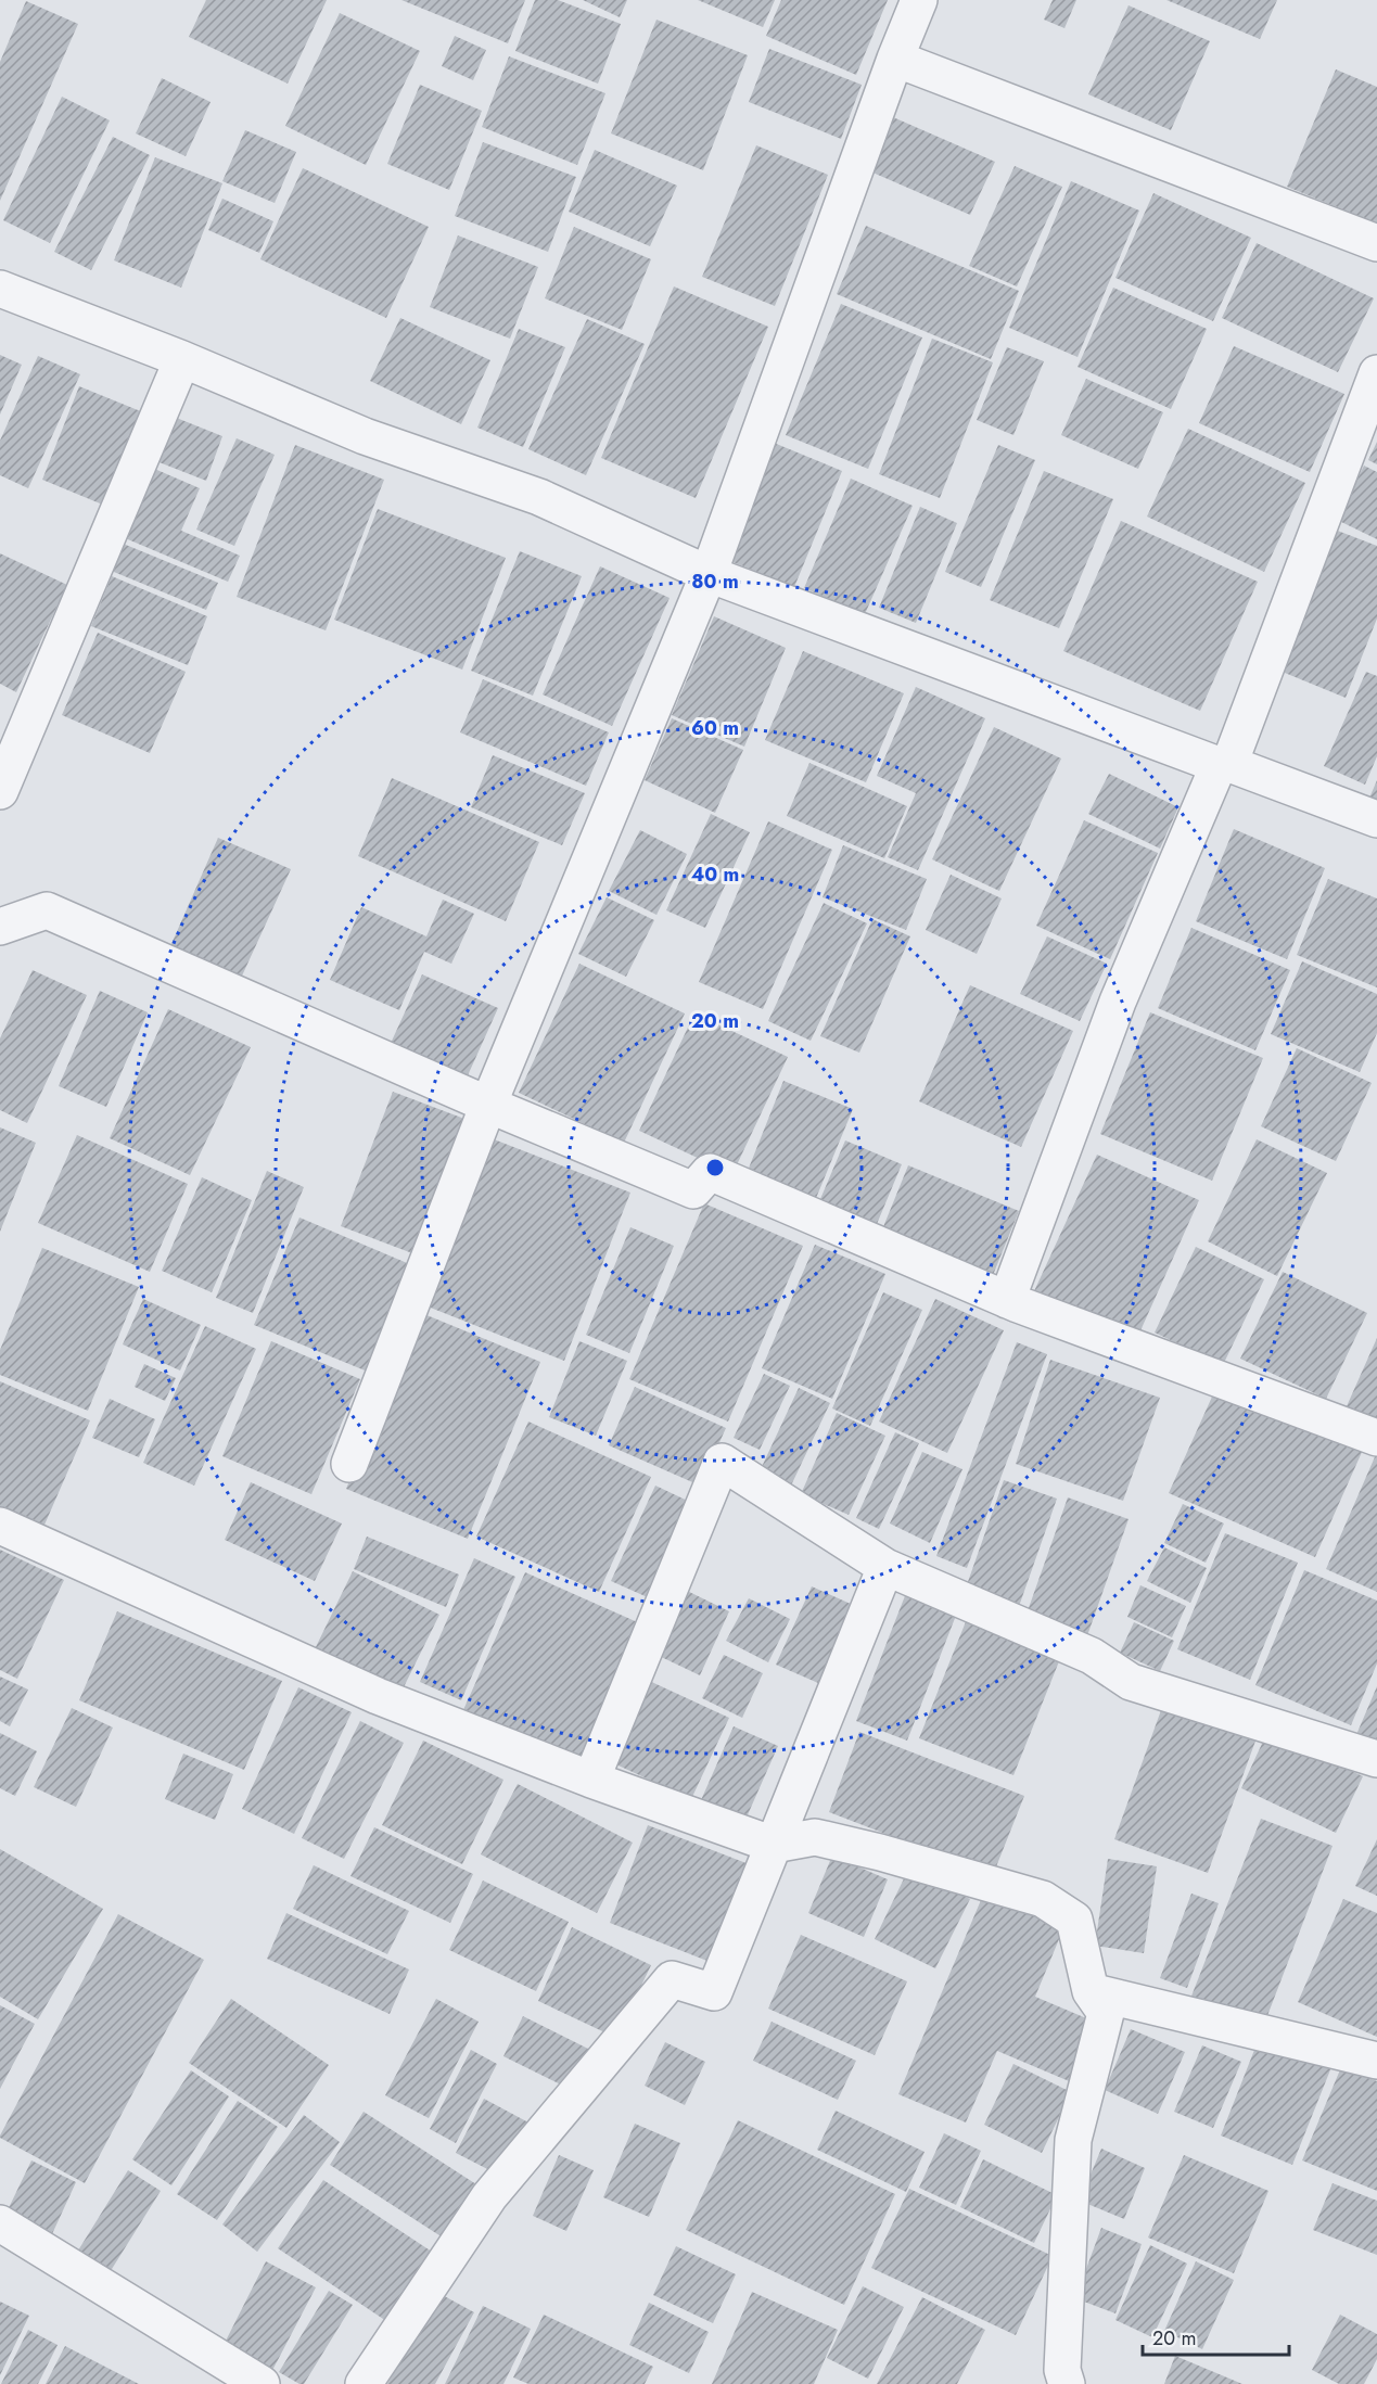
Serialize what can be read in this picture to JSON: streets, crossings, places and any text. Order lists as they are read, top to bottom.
{
  "scale_bar": "20 m",
  "rings": [
    "80 m",
    "60 m",
    "40 m",
    "20 m"
  ]
}
